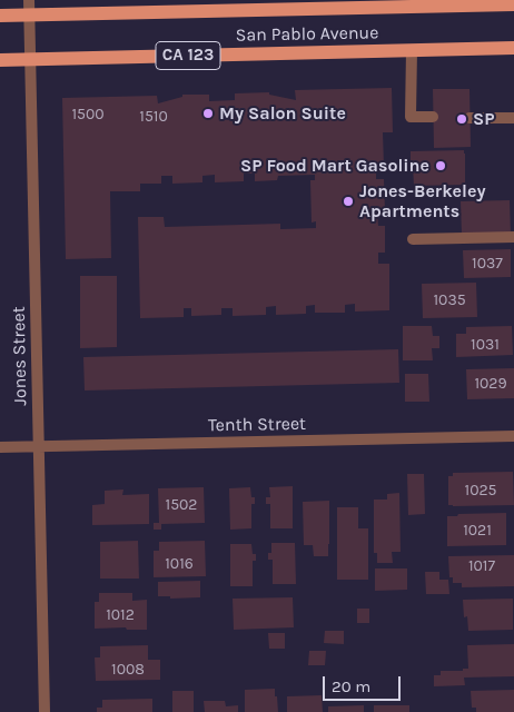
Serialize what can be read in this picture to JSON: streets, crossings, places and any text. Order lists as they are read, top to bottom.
{
  "streets": {
    "main road": ["San Pablo Avenue", "CA 123"],
    "street": ["Jones Street", "Tenth Street"]
  },
  "crossings": [
    ["San Pablo Avenue", "Jones Street"],
    ["Jones Street", "Tenth Street"]
  ],
  "places": [
    "My Salon Suite",
    "SP",
    "SP Food Mart Gasoline",
    "Jones-Berkeley Apartments"
  ],
  "house_numbers": [
    "1500",
    "1510",
    "1037",
    "1035",
    "1031",
    "1029",
    "1025",
    "1502",
    "1021",
    "1016",
    "1017",
    "1012",
    "1008"
  ],
  "scale_bar": "20 m"
}
